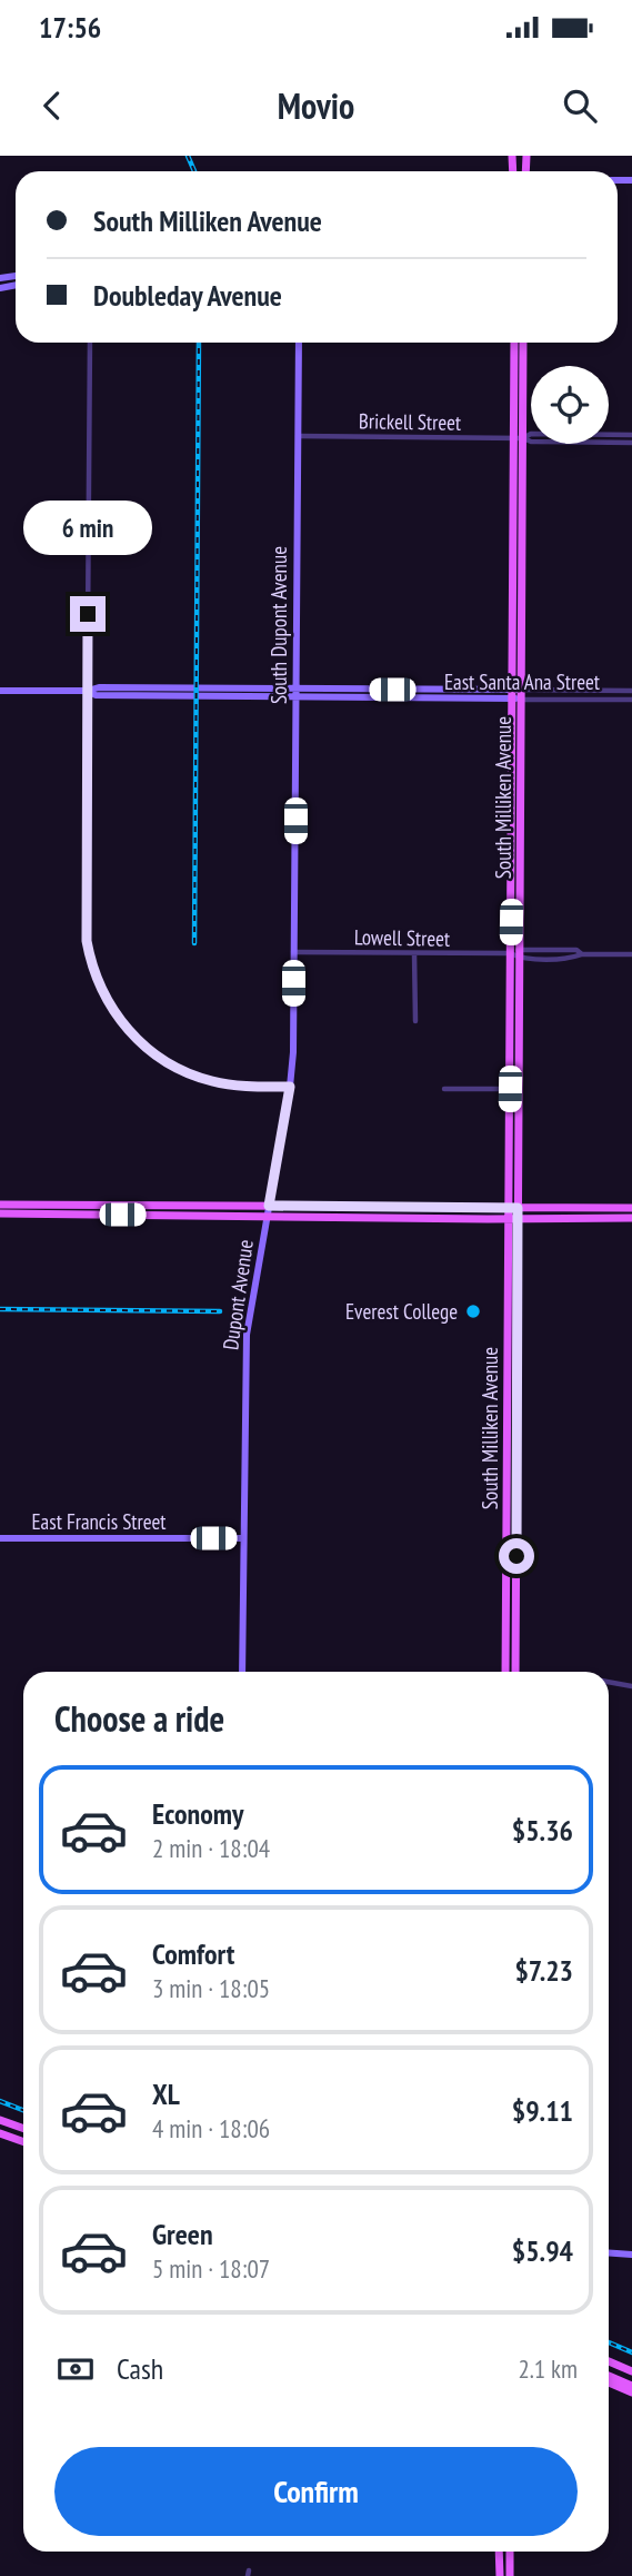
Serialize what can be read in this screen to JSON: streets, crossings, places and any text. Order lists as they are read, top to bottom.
{
  "streets": {
    "main road": ["South Milliken Avenue"],
    "street": [
      "Brickell Street",
      "South Dupont Avenue",
      "East Santa Ana Street",
      "Lowell Street",
      "Dupont Avenue",
      "East Francis Street"
    ]
  },
  "crossings": [
    ["Brickell Street", "South Dupont Avenue"],
    ["Brickell Street", "South Milliken Avenue"],
    ["South Dupont Avenue", "East Santa Ana Street"],
    ["South Dupont Avenue", "Dupont Avenue"],
    ["East Santa Ana Street", "South Milliken Avenue"],
    ["South Milliken Avenue", "Lowell Street"],
    ["Lowell Street", "Dupont Avenue"],
    ["Dupont Avenue", "East Francis Street"]
  ],
  "places": ["Everest College"],
  "page": {
    "status": "17:56",
    "header": "Movio",
    "banner": ["South Milliken Avenue", "Doubleday Avenue"],
    "bubble": "6 min",
    "heading": "Choose a ride",
    "list": [
      {
        "name": "Economy",
        "note": "2 min · 18:04",
        "value": "$5.36"
      },
      {
        "name": "Comfort",
        "note": "3 min · 18:05",
        "value": "$7.23"
      },
      {
        "name": "XL",
        "note": "4 min · 18:06",
        "value": "$9.11"
      },
      {
        "name": "Green",
        "note": "5 min · 18:07",
        "value": "$5.94"
      }
    ],
    "pay": ["Cash", "2.1 km"],
    "buttons": "Confirm"
  }
}
